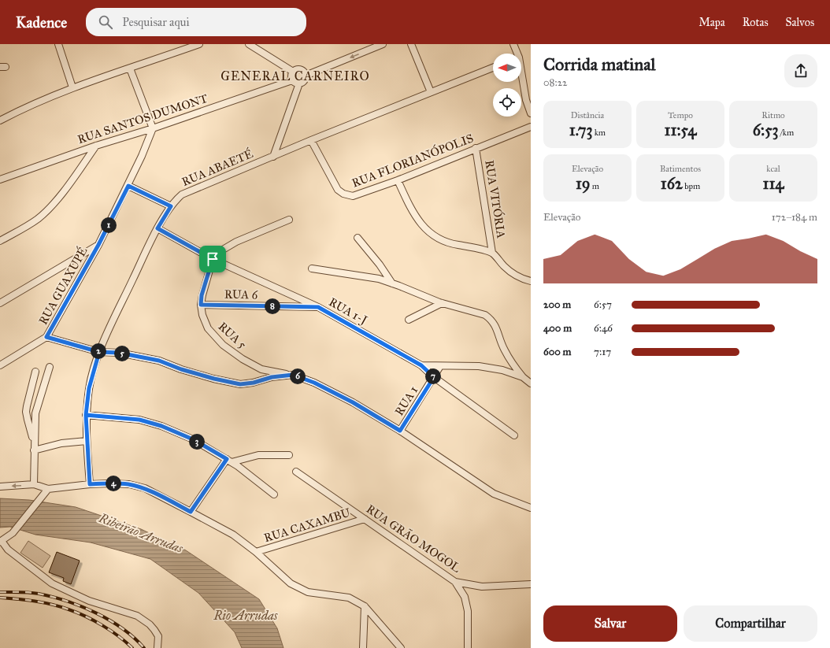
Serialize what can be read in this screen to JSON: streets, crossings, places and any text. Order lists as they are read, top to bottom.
{
  "streets": {
    "street": [
      "RUA SANTOS DUMONT",
      "RUA FLORIANÓPOLIS",
      "RUA ABAETÉ",
      "RUA VITÓRIA",
      "RUA GUAXUPÉ",
      "RUA 6",
      "RUA 1-J",
      "RUA 5",
      "RUA 1",
      "RUA CAXAMBU",
      "RUA GRÃO MOGOL"
    ]
  },
  "crossings": [
    ["RUA SANTOS DUMONT", "RUA GUAXUPÉ"],
    ["RUA FLORIANÓPOLIS", "RUA ABAETÉ"],
    ["RUA FLORIANÓPOLIS", "RUA VITÓRIA"],
    ["RUA ABAETÉ", "RUA 1-J"],
    ["RUA 6", "RUA 1-J"],
    ["RUA 6", "RUA 5"],
    ["RUA 1-J", "RUA 5"],
    ["RUA 1-J", "RUA 1"],
    ["RUA 5", "RUA 1"],
    ["RUA CAXAMBU", "RUA GRÃO MOGOL"]
  ],
  "districts": ["GENERAL CARNEIRO"],
  "water": ["Ribeirão Arrudas", "Rio Arrudas"],
  "north": "left",
  "page": {
    "header": "Kadence",
    "search": "Pesquisar aqui",
    "nav": ["Mapa", "Rotas", "Salvos"],
    "heading": ["Corrida matinal", "08:22"],
    "stats": [
      ["Distância", "1.73 km"],
      ["Tempo", "11:54"],
      ["Ritmo", "6:53 /km"],
      ["Elevação", "19 m"],
      ["Batimentos", "162 bpm"],
      ["kcal", "114"]
    ],
    "chart": ["Elevação", "172–184 m"],
    "pins": [
      "1",
      "8",
      "2",
      "5",
      "6",
      "7",
      "3",
      "4"
    ],
    "list": [
      {
        "name": "200 m",
        "note": "6:57"
      },
      {
        "name": "400 m",
        "note": "6:46"
      },
      {
        "name": "600 m",
        "note": "7:17"
      }
    ],
    "buttons": ["Salvar", "Compartilhar"]
  }
}
